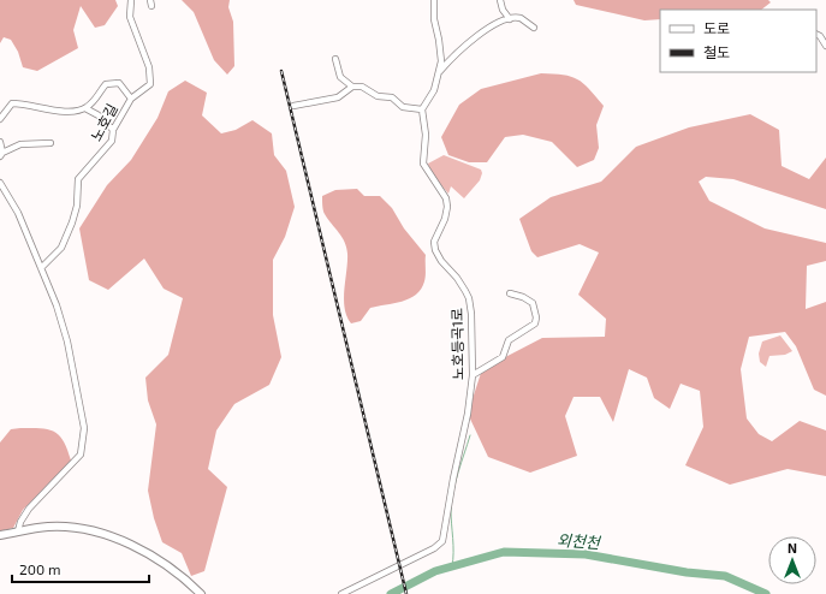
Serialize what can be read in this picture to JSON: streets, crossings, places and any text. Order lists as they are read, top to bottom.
{
  "streets": {
    "street": ["노호길", "노호등곡1로"]
  },
  "water": ["외천천"],
  "legend": ["도로", "철도"],
  "scale_bar": "200 m",
  "north": "top"
}
